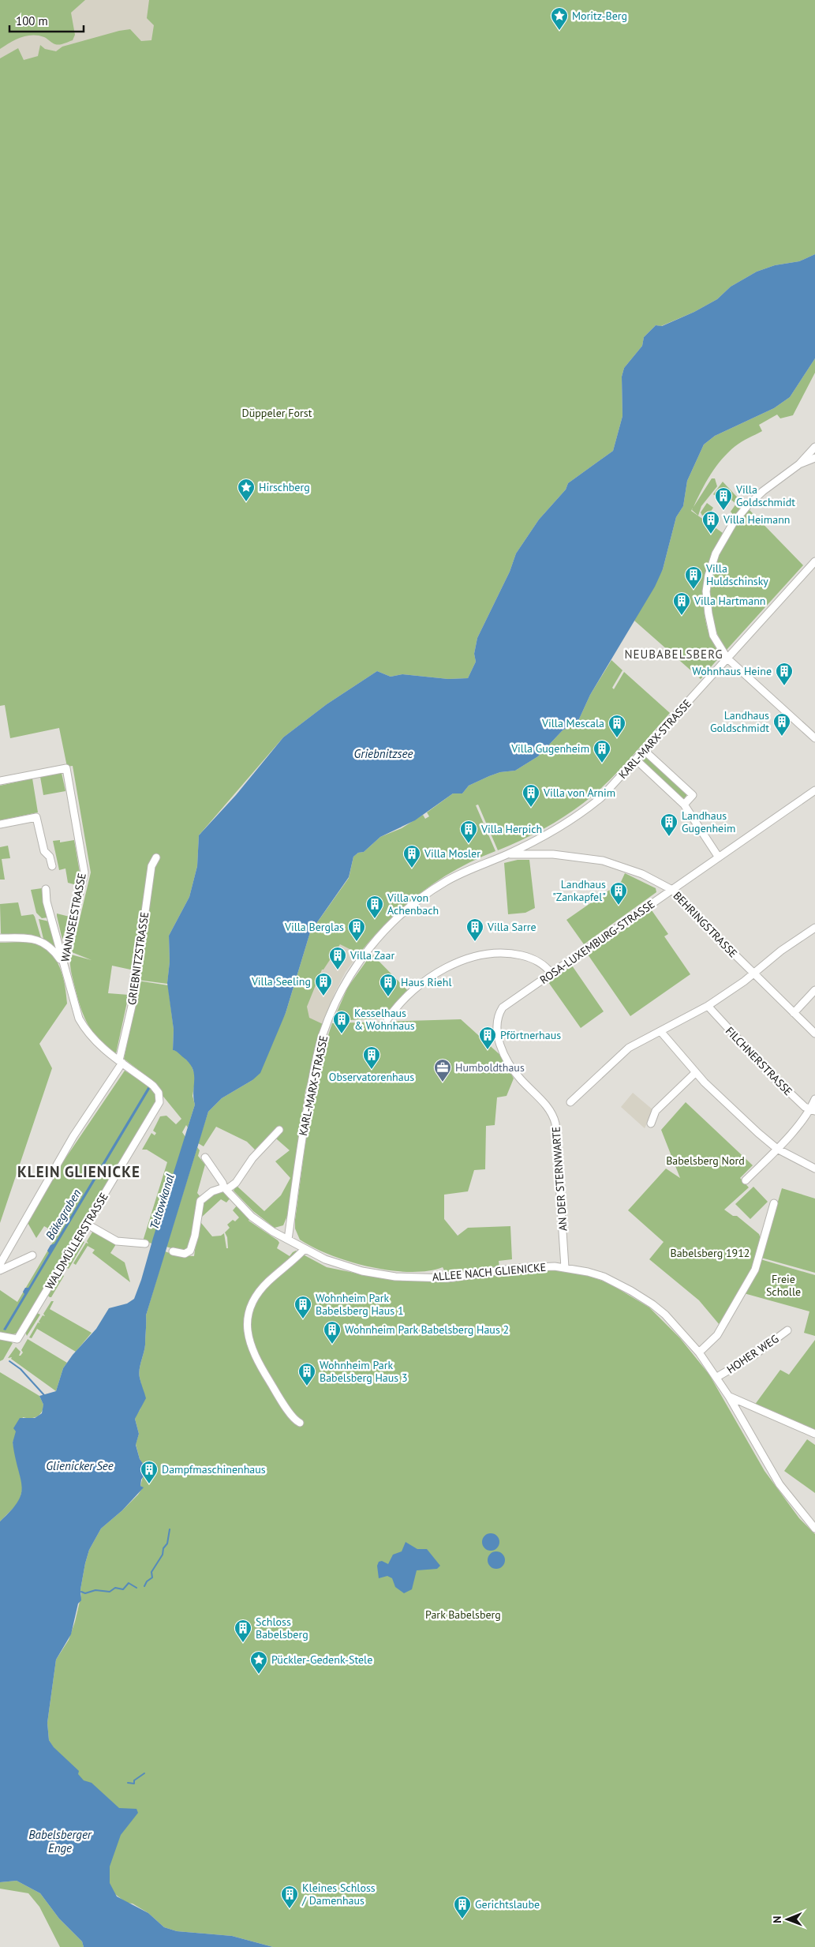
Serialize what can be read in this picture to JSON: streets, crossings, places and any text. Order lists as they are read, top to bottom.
{
  "streets": {
    "street": [
      "KARL-MARX-STRASSE",
      "WANNSEESTRASSE",
      "BEHRINGSTRASSE",
      "ROSA-LUXEMBURG-STRASSE",
      "GRIEBNITZSTRASSE",
      "FILCHNERSTRASSE",
      "AN DER STERNWARTE",
      "WALDMÜLLERSTRASSE",
      "ALLEE NACH GLIENICKE",
      "HOHER WEG"
    ]
  },
  "crossings": [
    ["KARL-MARX-STRASSE", "BEHRINGSTRASSE"],
    ["KARL-MARX-STRASSE", "ALLEE NACH GLIENICKE"],
    ["WANNSEESTRASSE", "GRIEBNITZSTRASSE"],
    ["WANNSEESTRASSE", "WALDMÜLLERSTRASSE"],
    ["BEHRINGSTRASSE", "ROSA-LUXEMBURG-STRASSE"],
    ["ROSA-LUXEMBURG-STRASSE", "AN DER STERNWARTE"],
    ["AN DER STERNWARTE", "ALLEE NACH GLIENICKE"],
    ["ALLEE NACH GLIENICKE", "HOHER WEG"]
  ],
  "districts": ["NEUBABELSBERG", "KLEIN GLIENICKE"],
  "water": [
    "Griebnitzsee",
    "Teltowkanal",
    "Bäkegraben",
    "Glienicker See",
    "Babelsberger Enge"
  ],
  "parks": [
    "Düppeler Forst",
    "Babelsberg Nord",
    "Babelsberg 1912",
    "Freie Scholle",
    "Park Babelsberg"
  ],
  "places": {
    "place": ["Moritz-Berg", "Hirschberg", "Pückler-Gedenk-Stele"],
    "building": [
      "Villa Goldschmidt",
      "Villa Heimann",
      "Villa Huldschinsky",
      "Villa Hartmann",
      "Wohnhaus Heine",
      "Landhaus Goldschmidt",
      "Villa Mescala",
      "Villa Gugenheim",
      "Villa von Arnim",
      "Landhaus Gugenheim",
      "Villa Herpich",
      "Villa Mosler",
      "Landhaus \"Zankapfel\"",
      "Villa von Achenbach",
      "Villa Berglas",
      "Villa Sarre",
      "Villa Zaar",
      "Villa Seeling",
      "Haus Riehl",
      "Kesselhaus & Wohnhaus",
      "Pförtnerhaus",
      "Observatorenhaus",
      "Wohnheim Park Babelsberg Haus 1",
      "Wohnheim Park Babelsberg Haus 2",
      "Wohnheim Park Babelsberg Haus 3",
      "Dampfmaschinenhaus",
      "Schloss Babelsberg",
      "Kleines Schloss / Damenhaus",
      "Gerichtslaube"
    ],
    "office": ["Humboldthaus"]
  },
  "scale_bar": "100 m",
  "north": "left"
}
